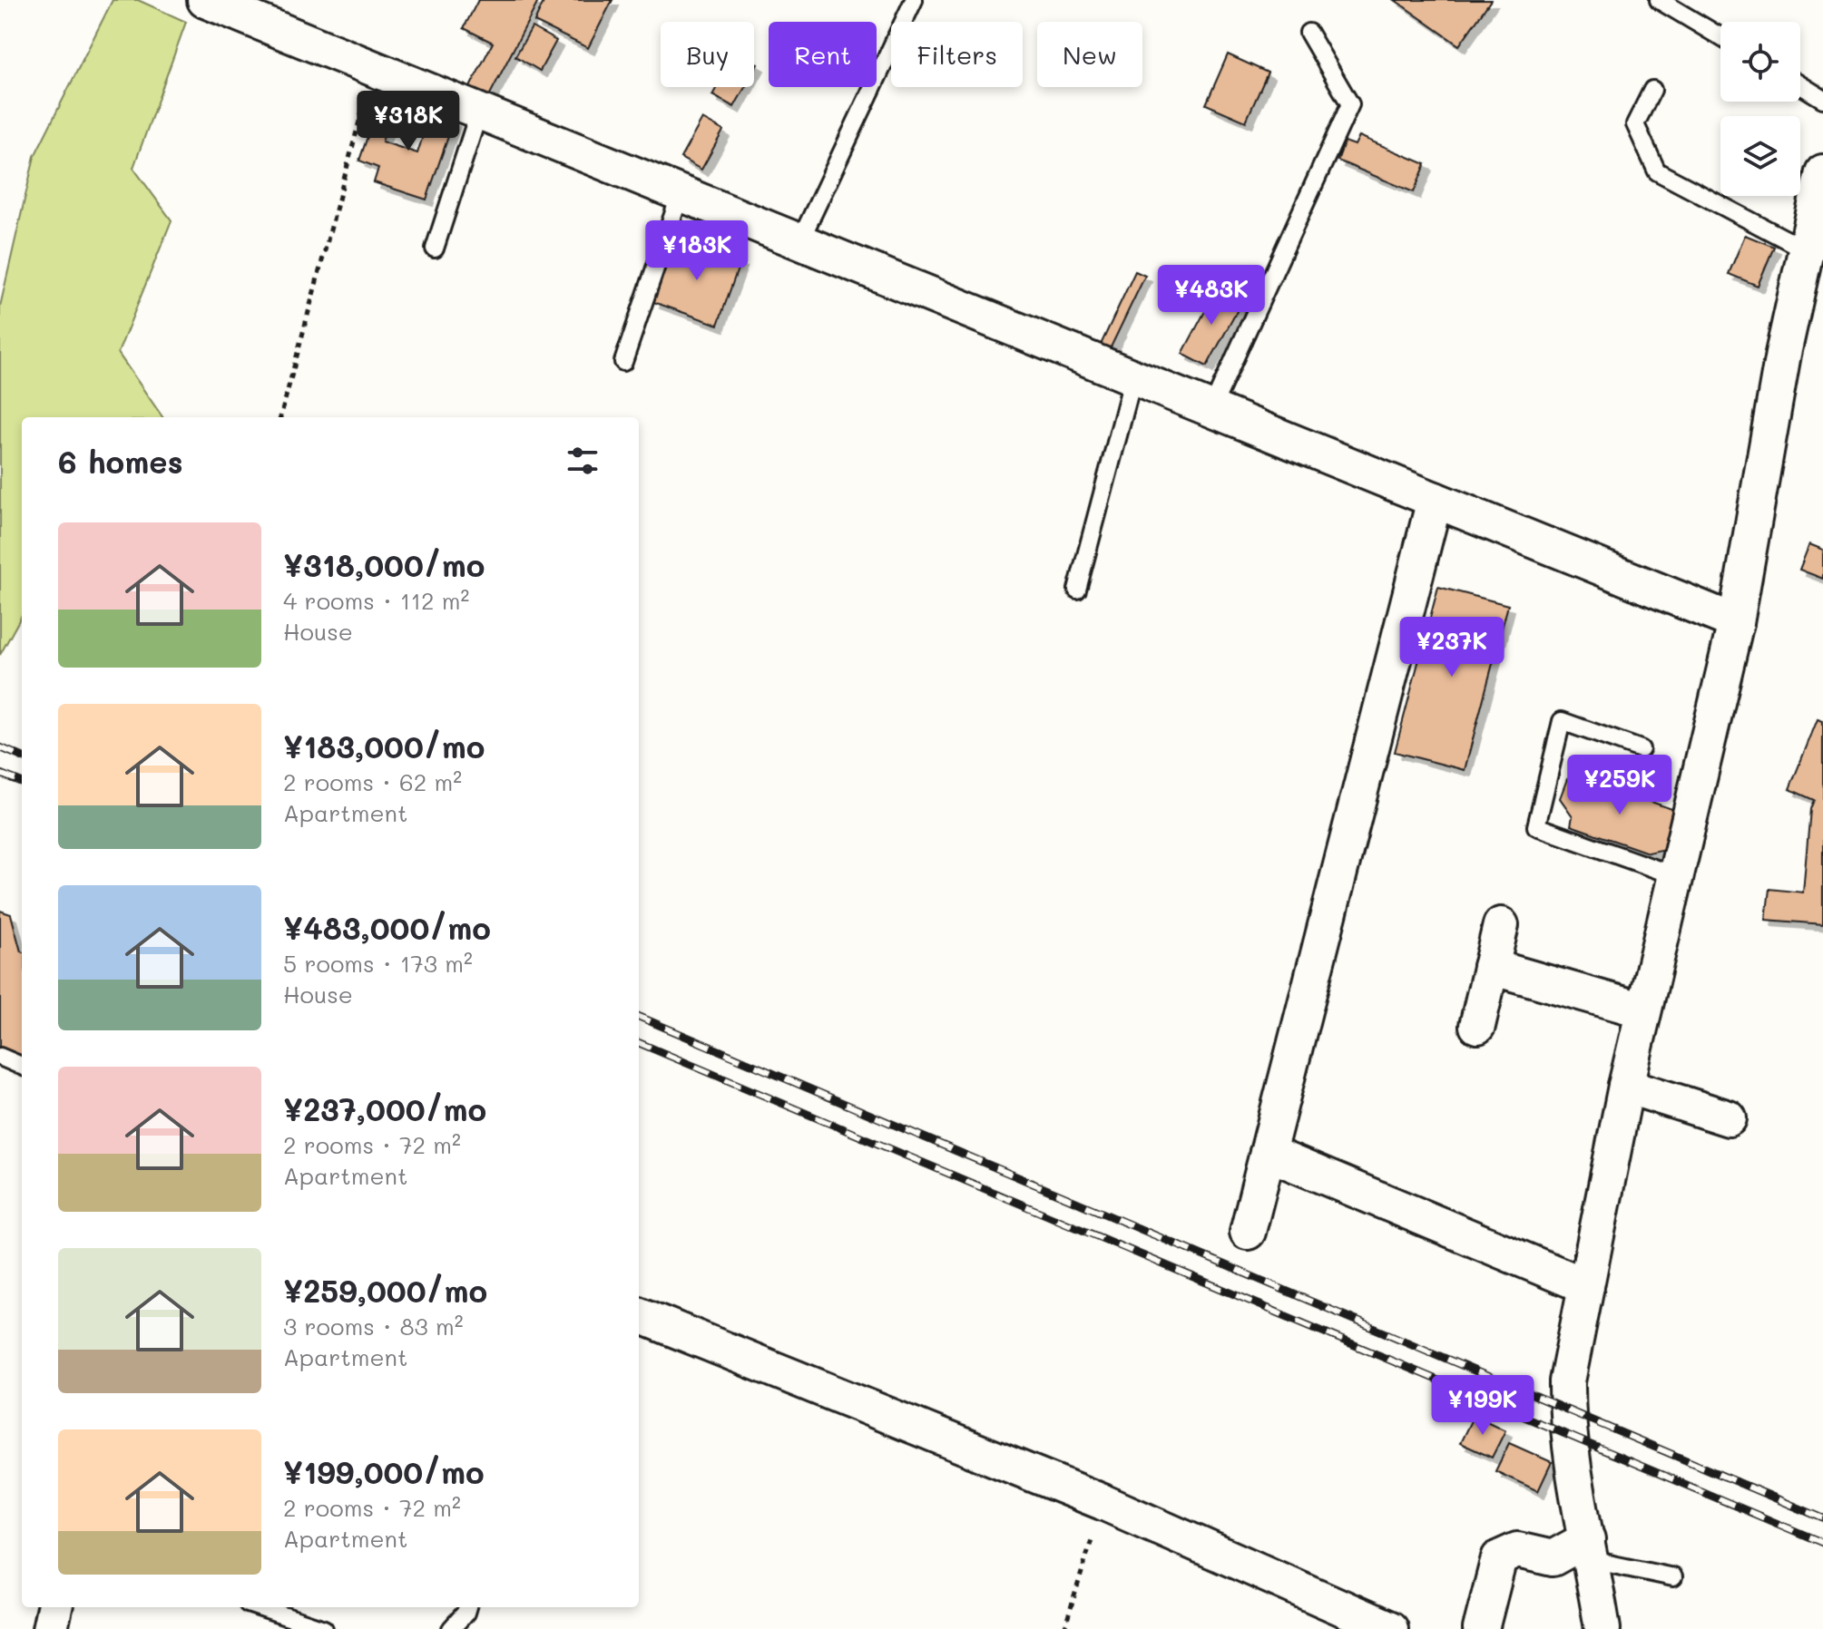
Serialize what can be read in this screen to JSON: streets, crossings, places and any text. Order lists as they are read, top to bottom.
{
  "page": {
    "chip": [
      "Buy",
      "Rent",
      "Filters",
      "New"
    ],
    "price": [
      "¥318K",
      "¥183K",
      "¥483K",
      "¥237K",
      "¥259K",
      "¥199K"
    ],
    "heading": "6 homes",
    "list": [
      {
        "name": "¥318,000/mo",
        "note": "4 rooms · 112 m² · House"
      },
      {
        "name": "¥183,000/mo",
        "note": "2 rooms · 62 m² · Apartment"
      },
      {
        "name": "¥483,000/mo",
        "note": "5 rooms · 173 m² · House"
      },
      {
        "name": "¥237,000/mo",
        "note": "2 rooms · 72 m² · Apartment"
      },
      {
        "name": "¥259,000/mo",
        "note": "3 rooms · 83 m² · Apartment"
      },
      {
        "name": "¥199,000/mo",
        "note": "2 rooms · 72 m² · Apartment"
      }
    ]
  }
}
